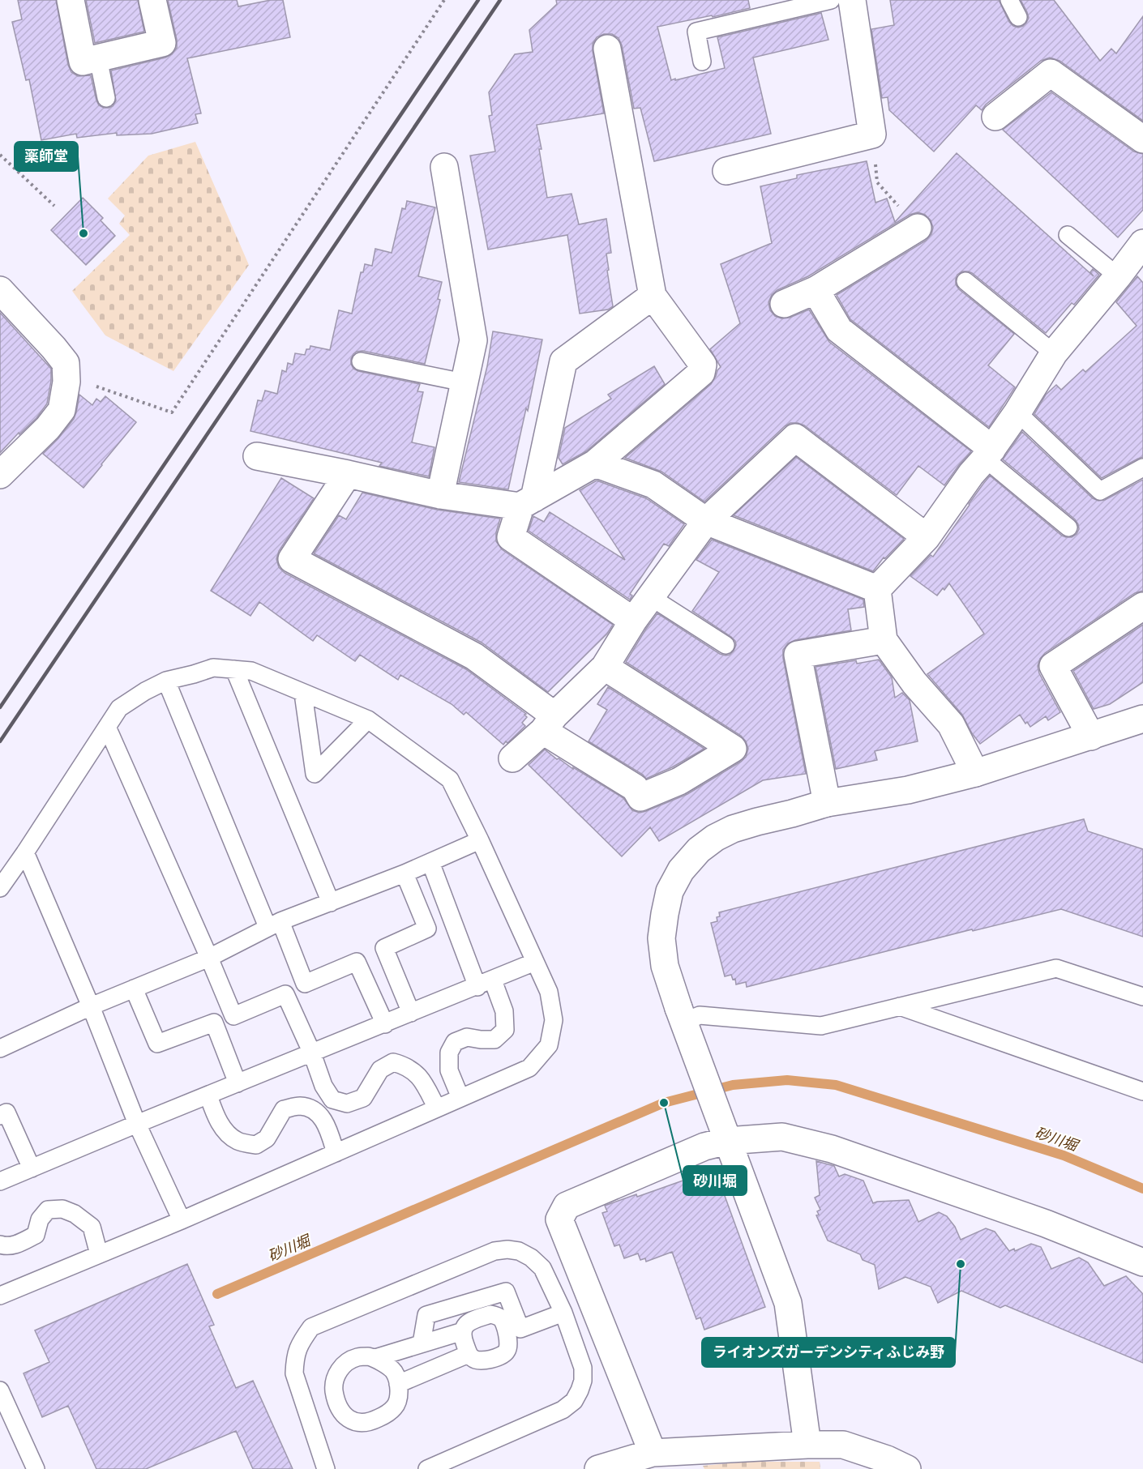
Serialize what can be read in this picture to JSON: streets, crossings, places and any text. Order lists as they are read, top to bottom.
{
  "water": ["砂川堀"],
  "places": ["薬師堂", "砂川堀", "ライオンズガーデンシティふじみ野"]
}
